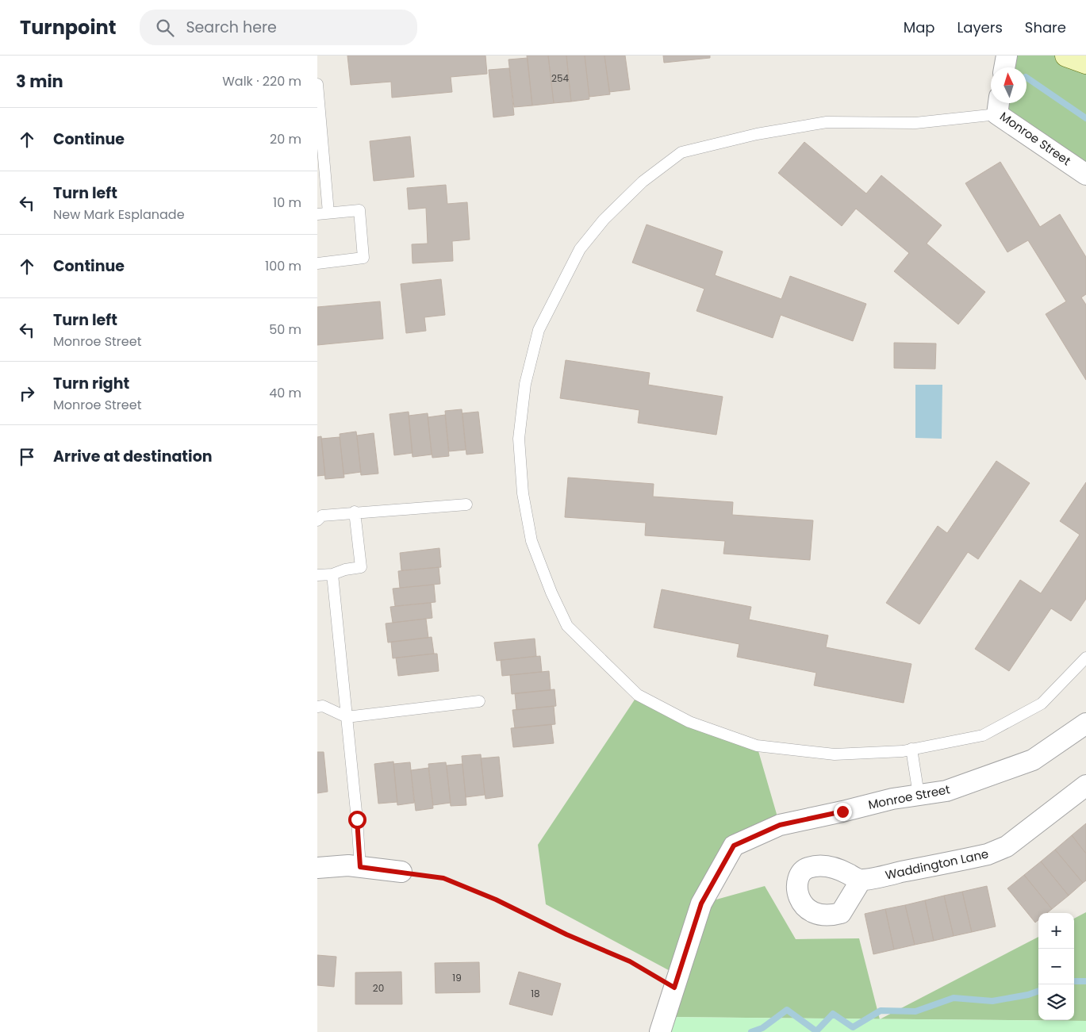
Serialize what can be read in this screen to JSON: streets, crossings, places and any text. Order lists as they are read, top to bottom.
{
  "streets": {
    "street": ["Monroe Street", "Waddington Lane"]
  },
  "house_numbers": [
    "254",
    "19",
    "20",
    "18"
  ],
  "north": "top",
  "page": {
    "header": "Turnpoint",
    "search": "Search here",
    "nav": ["Map", "Layers", "Share"],
    "heading": ["3 min", "Walk · 220 m"],
    "list": [
      ["Continue", "20 m"],
      ["Turn left", "New Mark Esplanade", "10 m"],
      ["Continue", "100 m"],
      ["Turn left", "Monroe Street", "50 m"],
      ["Turn right", "Monroe Street", "40 m"],
      "Arrive at destination"
    ],
    "map_buttons": ["+", "−"]
  }
}
